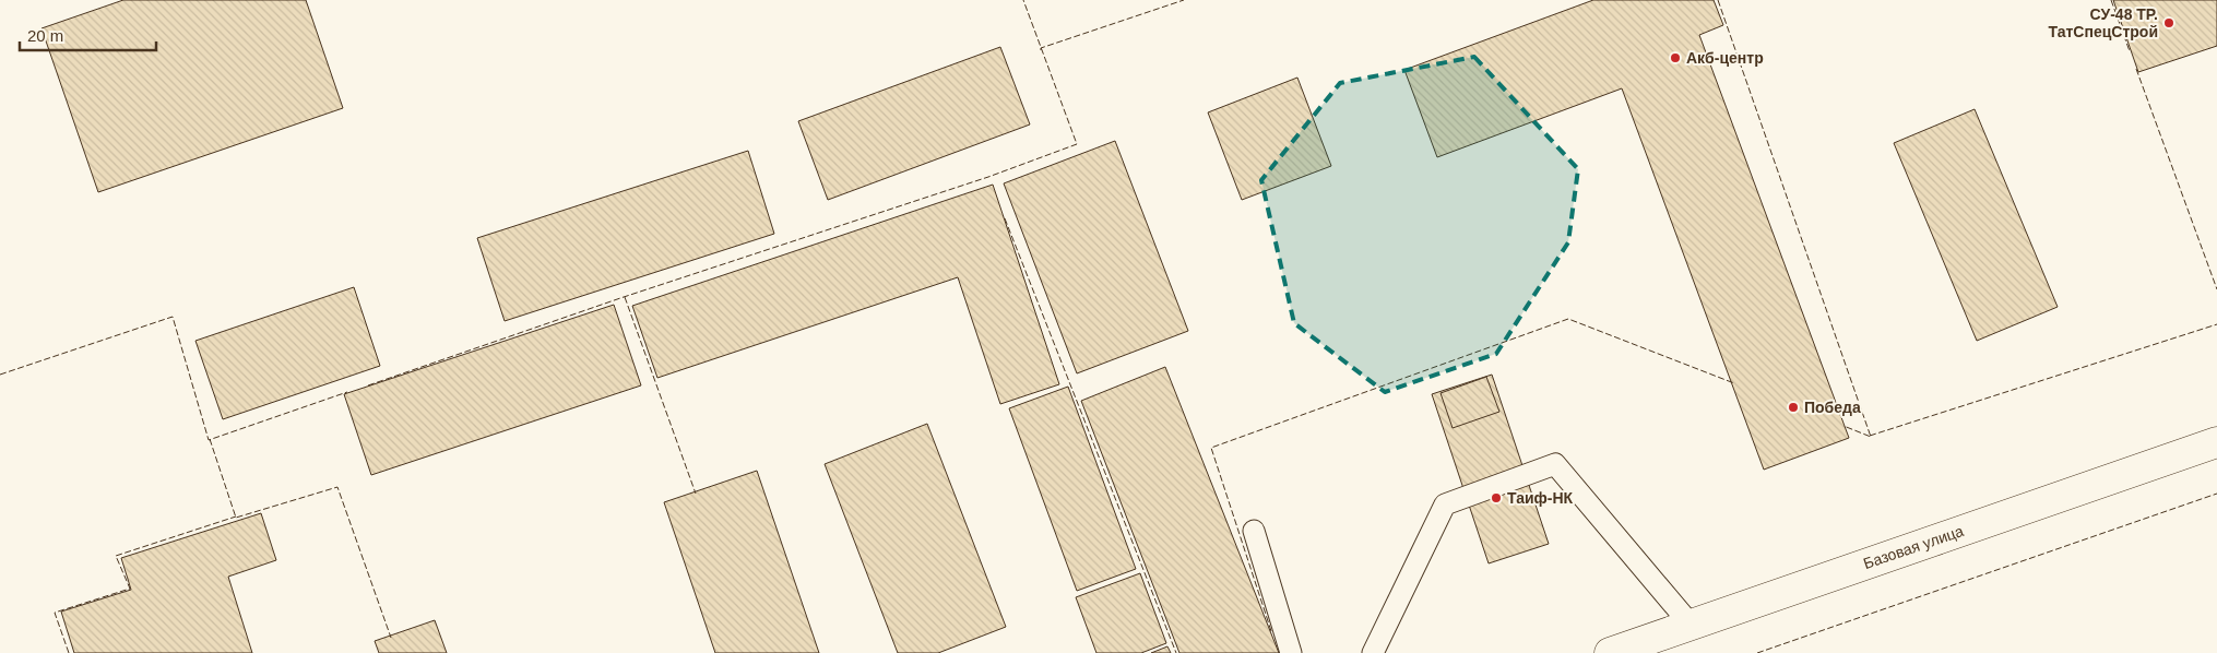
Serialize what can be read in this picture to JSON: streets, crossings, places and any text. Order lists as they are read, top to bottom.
{
  "streets": {
    "street": ["Базовая улица"]
  },
  "places": [
    "СУ-48 ТР. ТатСпецСтрой",
    "Акб-центр",
    "Победа",
    "Таиф-НК"
  ],
  "scale_bar": "20 m"
}
